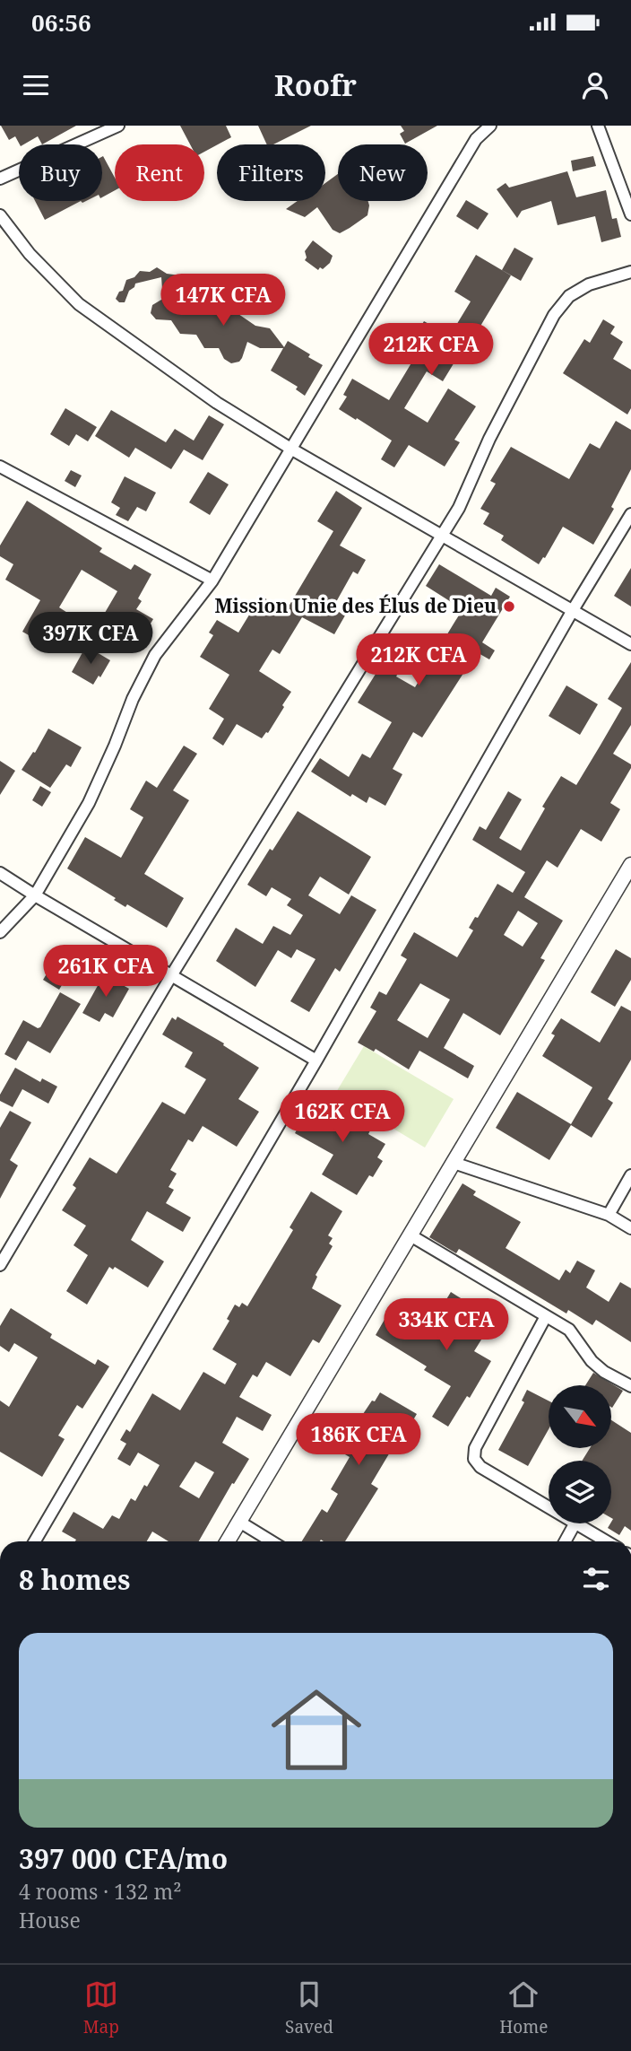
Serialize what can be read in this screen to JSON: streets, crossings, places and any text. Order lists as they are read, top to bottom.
{
  "places": ["Mission Unie des Élus de Dieu"],
  "north": "bottom right",
  "page": {
    "status": "06:56",
    "header": "Roofr",
    "chip": [
      "Buy",
      "Rent",
      "Filters",
      "New"
    ],
    "price": [
      "147K CFA",
      "212K CFA",
      "397K CFA",
      "212K CFA",
      "261K CFA",
      "162K CFA",
      "334K CFA",
      "186K CFA"
    ],
    "heading": "8 homes",
    "list": [
      {
        "name": "397 000 CFA/mo",
        "note": "4 rooms · 132 m² · House"
      }
    ],
    "tabs": ["Map", "Saved", "Home"]
  }
}
